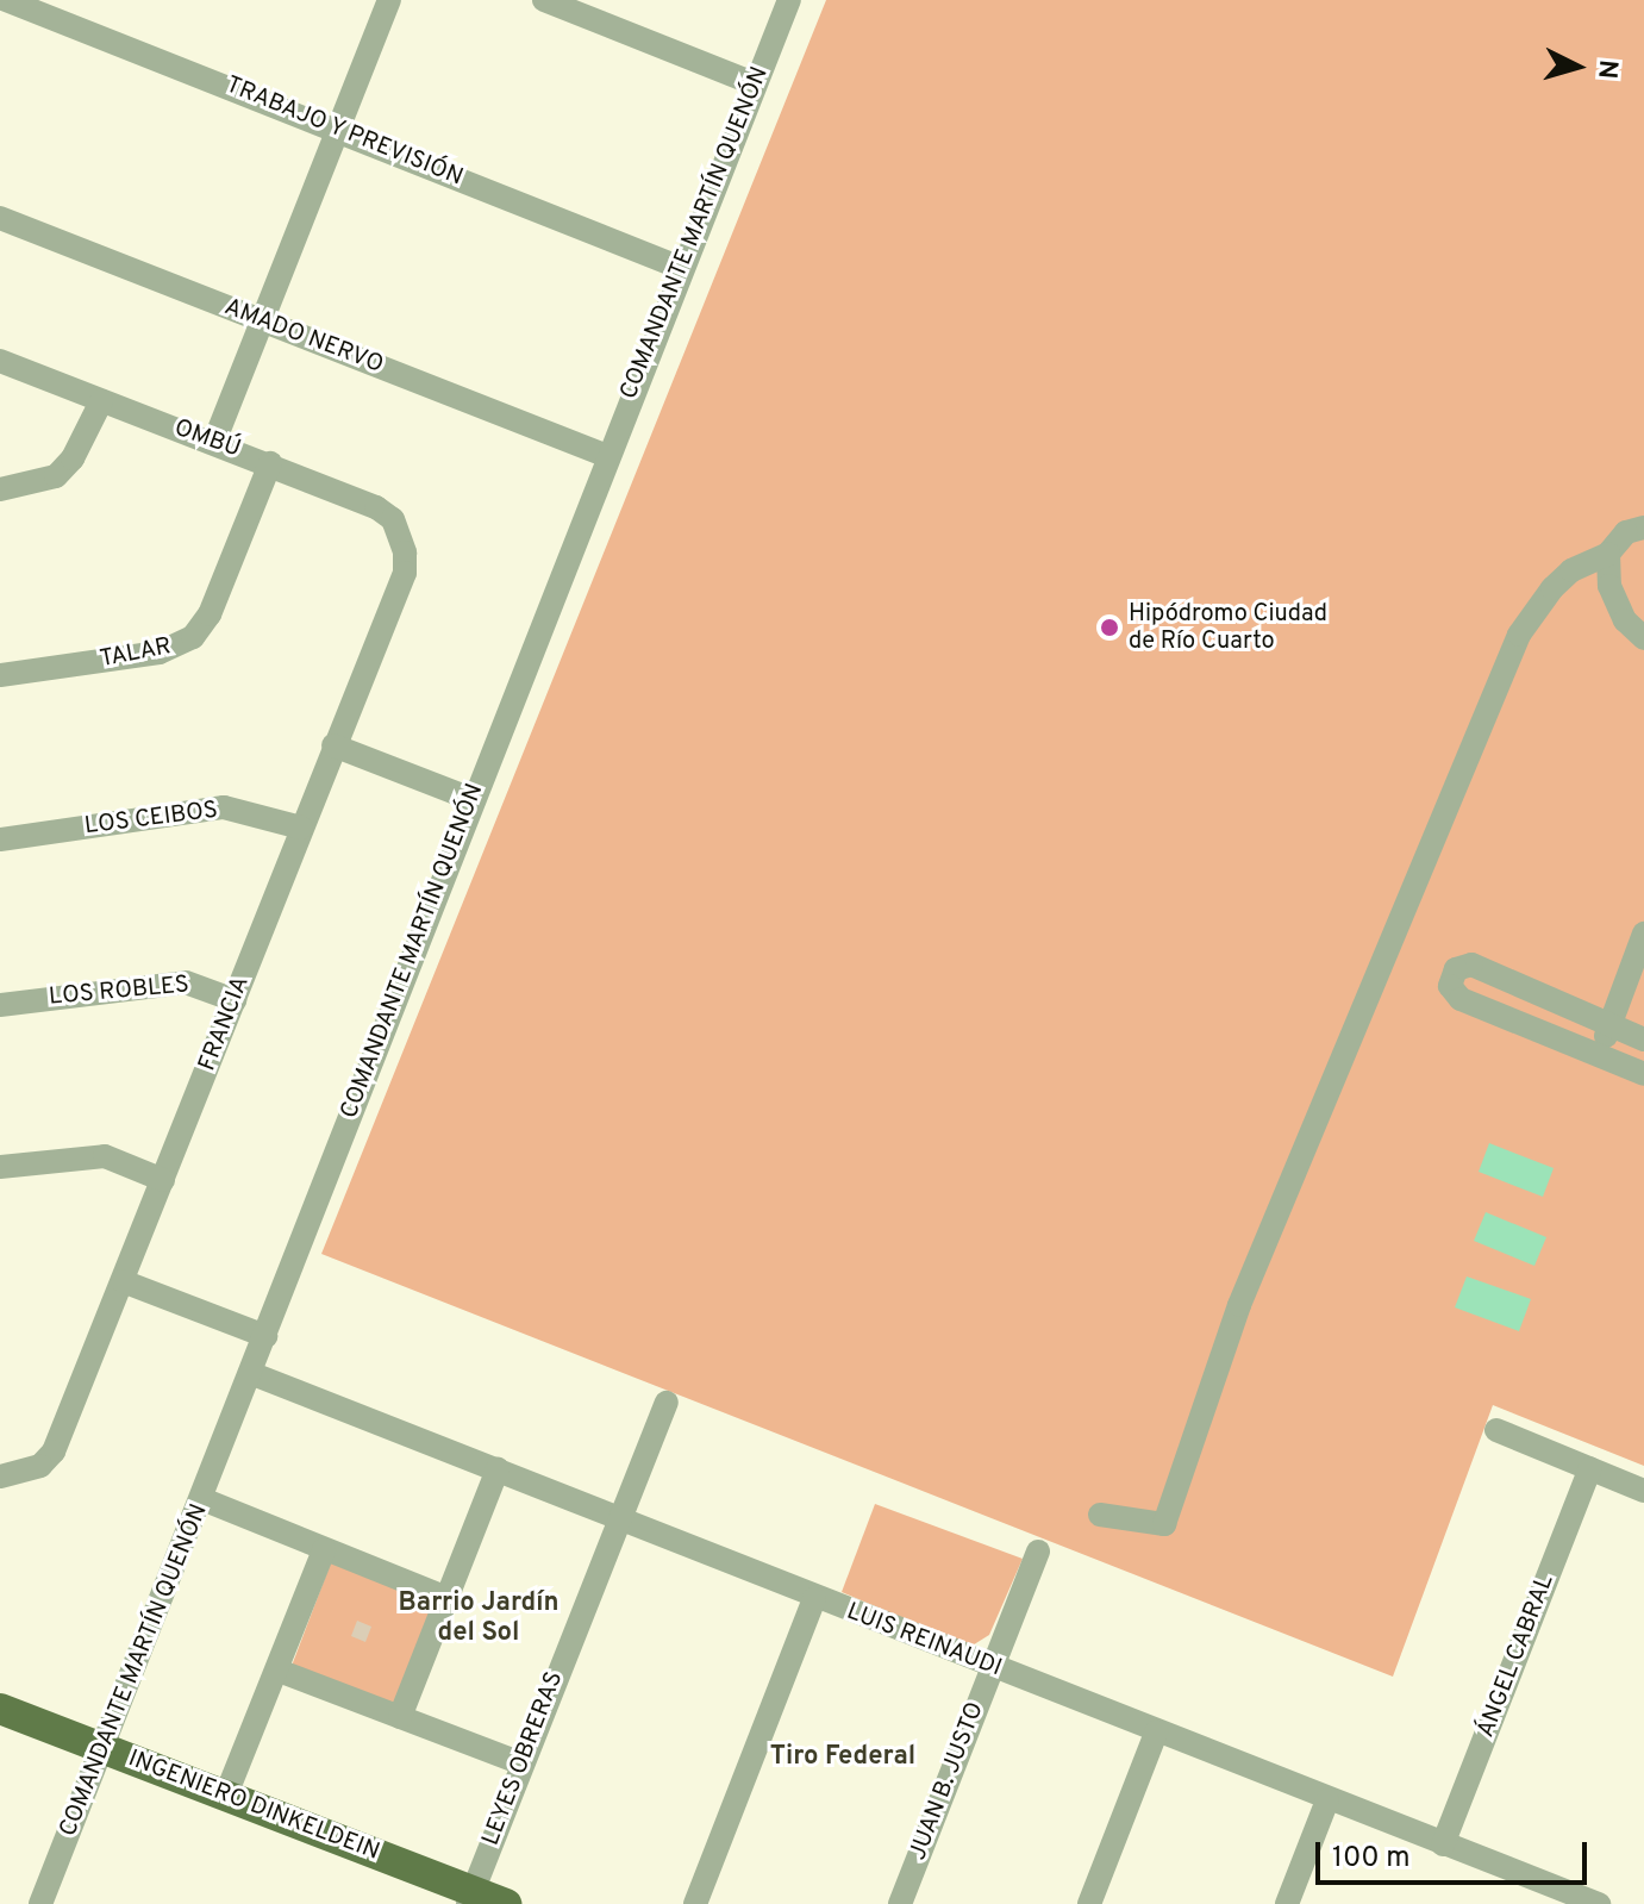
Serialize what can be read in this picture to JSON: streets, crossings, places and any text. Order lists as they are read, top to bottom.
{
  "streets": {
    "main road": ["INGENIERO DINKELDEIN"],
    "street": [
      "TRABAJO Y PREVISIÓN",
      "COMANDANTE MARTÍN QUENÓN",
      "AMADO NERVO",
      "OMBÚ",
      "TALAR",
      "LOS CEIBOS",
      "LOS ROBLES",
      "FRANCIA",
      "LUIS REINAUDI",
      "ÁNGEL CABRAL",
      "LEYES OBRERAS",
      "JUAN B. JUSTO"
    ]
  },
  "crossings": [
    ["TRABAJO Y PREVISIÓN", "COMANDANTE MARTÍN QUENÓN"],
    ["COMANDANTE MARTÍN QUENÓN", "AMADO NERVO"],
    ["COMANDANTE MARTÍN QUENÓN", "LUIS REINAUDI"],
    ["COMANDANTE MARTÍN QUENÓN", "INGENIERO DINKELDEIN"],
    ["OMBÚ", "TALAR"],
    ["OMBÚ", "FRANCIA"],
    ["LOS CEIBOS", "FRANCIA"],
    ["LOS ROBLES", "FRANCIA"],
    ["LUIS REINAUDI", "ÁNGEL CABRAL"],
    ["LUIS REINAUDI", "LEYES OBRERAS"],
    ["LUIS REINAUDI", "JUAN B. JUSTO"],
    ["LEYES OBRERAS", "INGENIERO DINKELDEIN"]
  ],
  "districts": ["Barrio Jardín del Sol", "Tiro Federal"],
  "places": ["Hipódromo Ciudad de Río Cuarto"],
  "scale_bar": "100 m",
  "north": "right"
}
